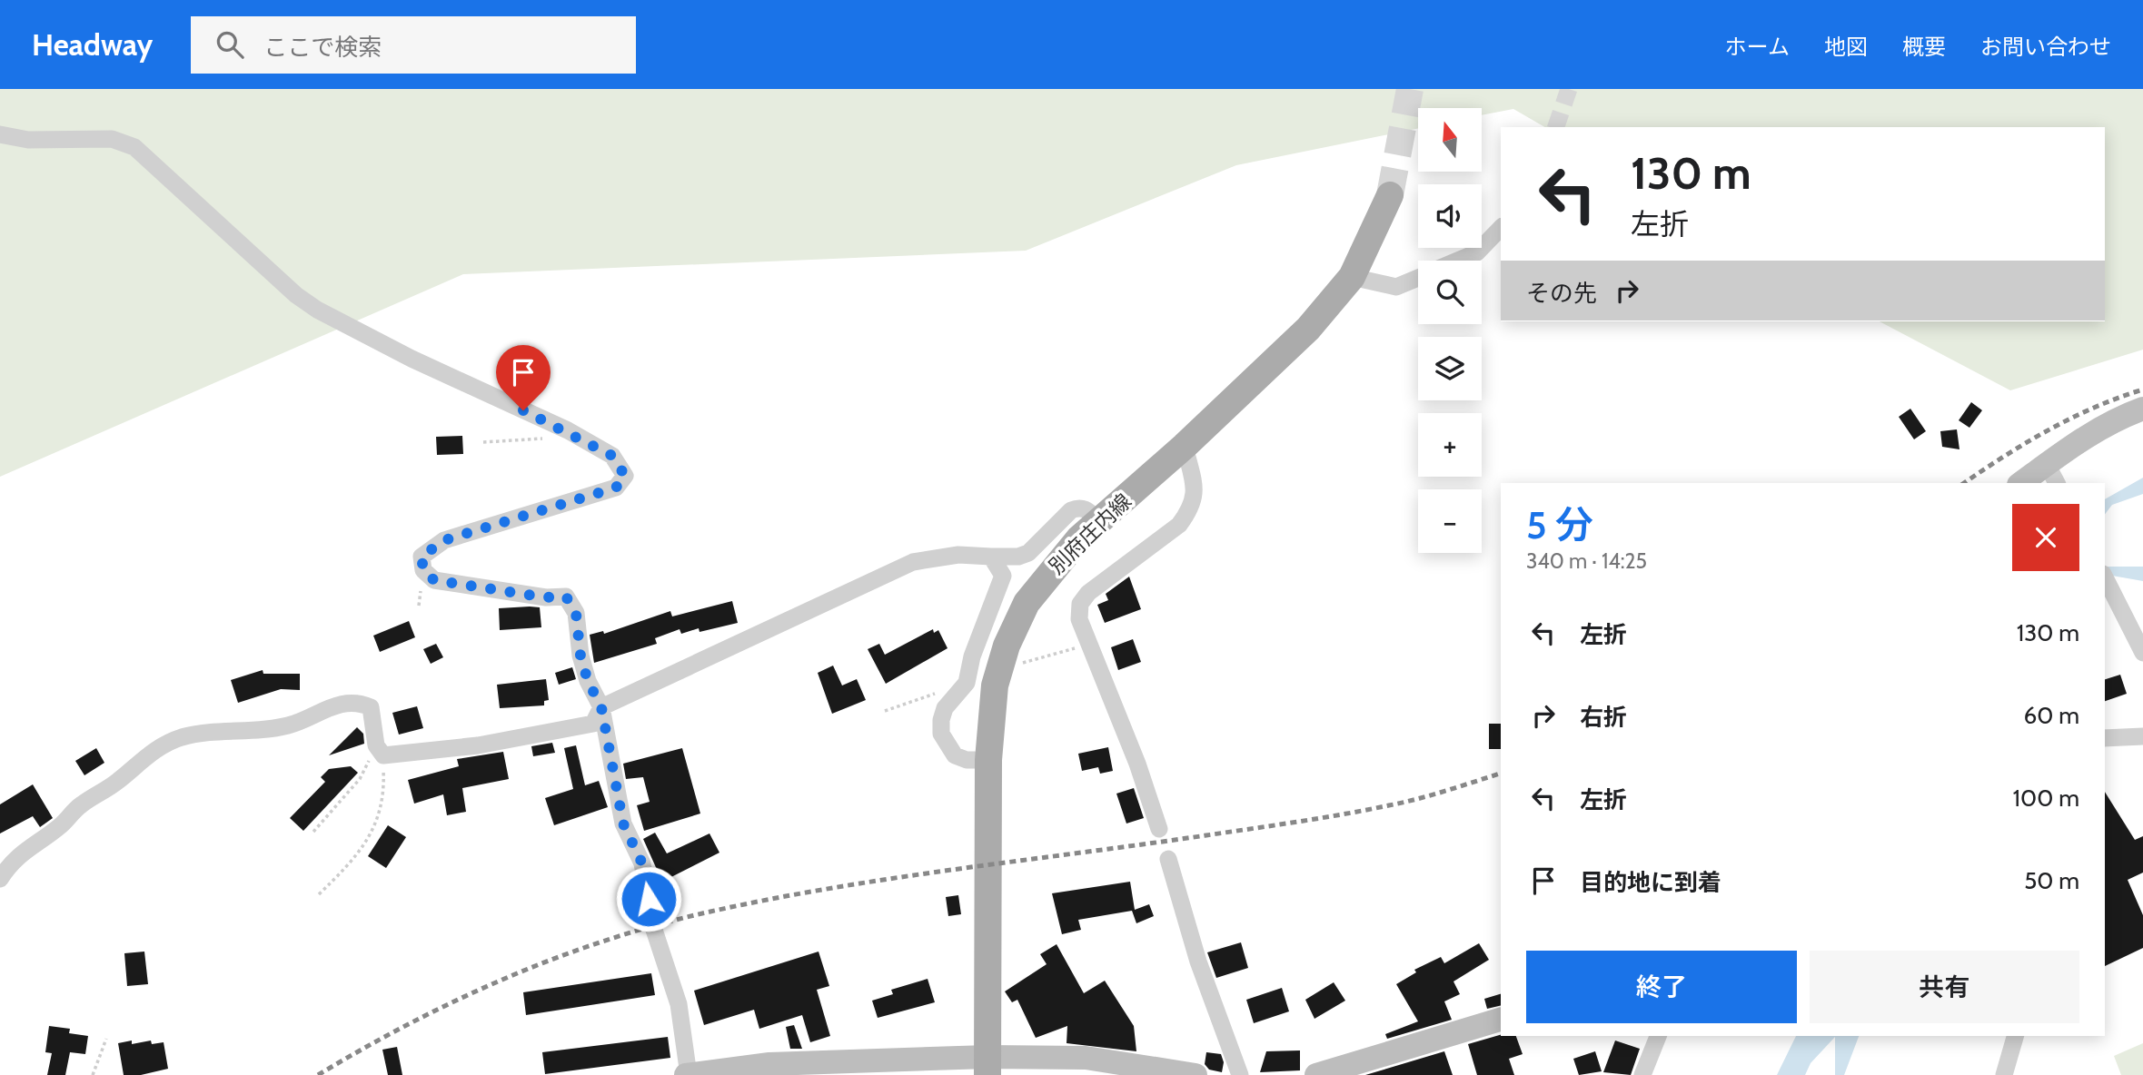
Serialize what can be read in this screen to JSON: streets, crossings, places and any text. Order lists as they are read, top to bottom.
{
  "streets": {
    "main road": ["別府庄内線"]
  },
  "north": "top",
  "page": {
    "header": "Headway",
    "search": "ここで検索",
    "nav": [
      "ホーム",
      "地図",
      "概要",
      "お問い合わせ"
    ],
    "map_buttons": ["+", "−"],
    "turn": ["130 m", "左折"],
    "then": "その先",
    "heading": ["5 分", "340 m · 14:25"],
    "list": [
      {
        "name": "左折",
        "value": "130 m"
      },
      {
        "name": "右折",
        "value": "60 m"
      },
      {
        "name": "左折",
        "value": "100 m"
      },
      {
        "name": "目的地に到着",
        "value": "50 m"
      }
    ],
    "buttons": ["終了", "共有"]
  }
}
